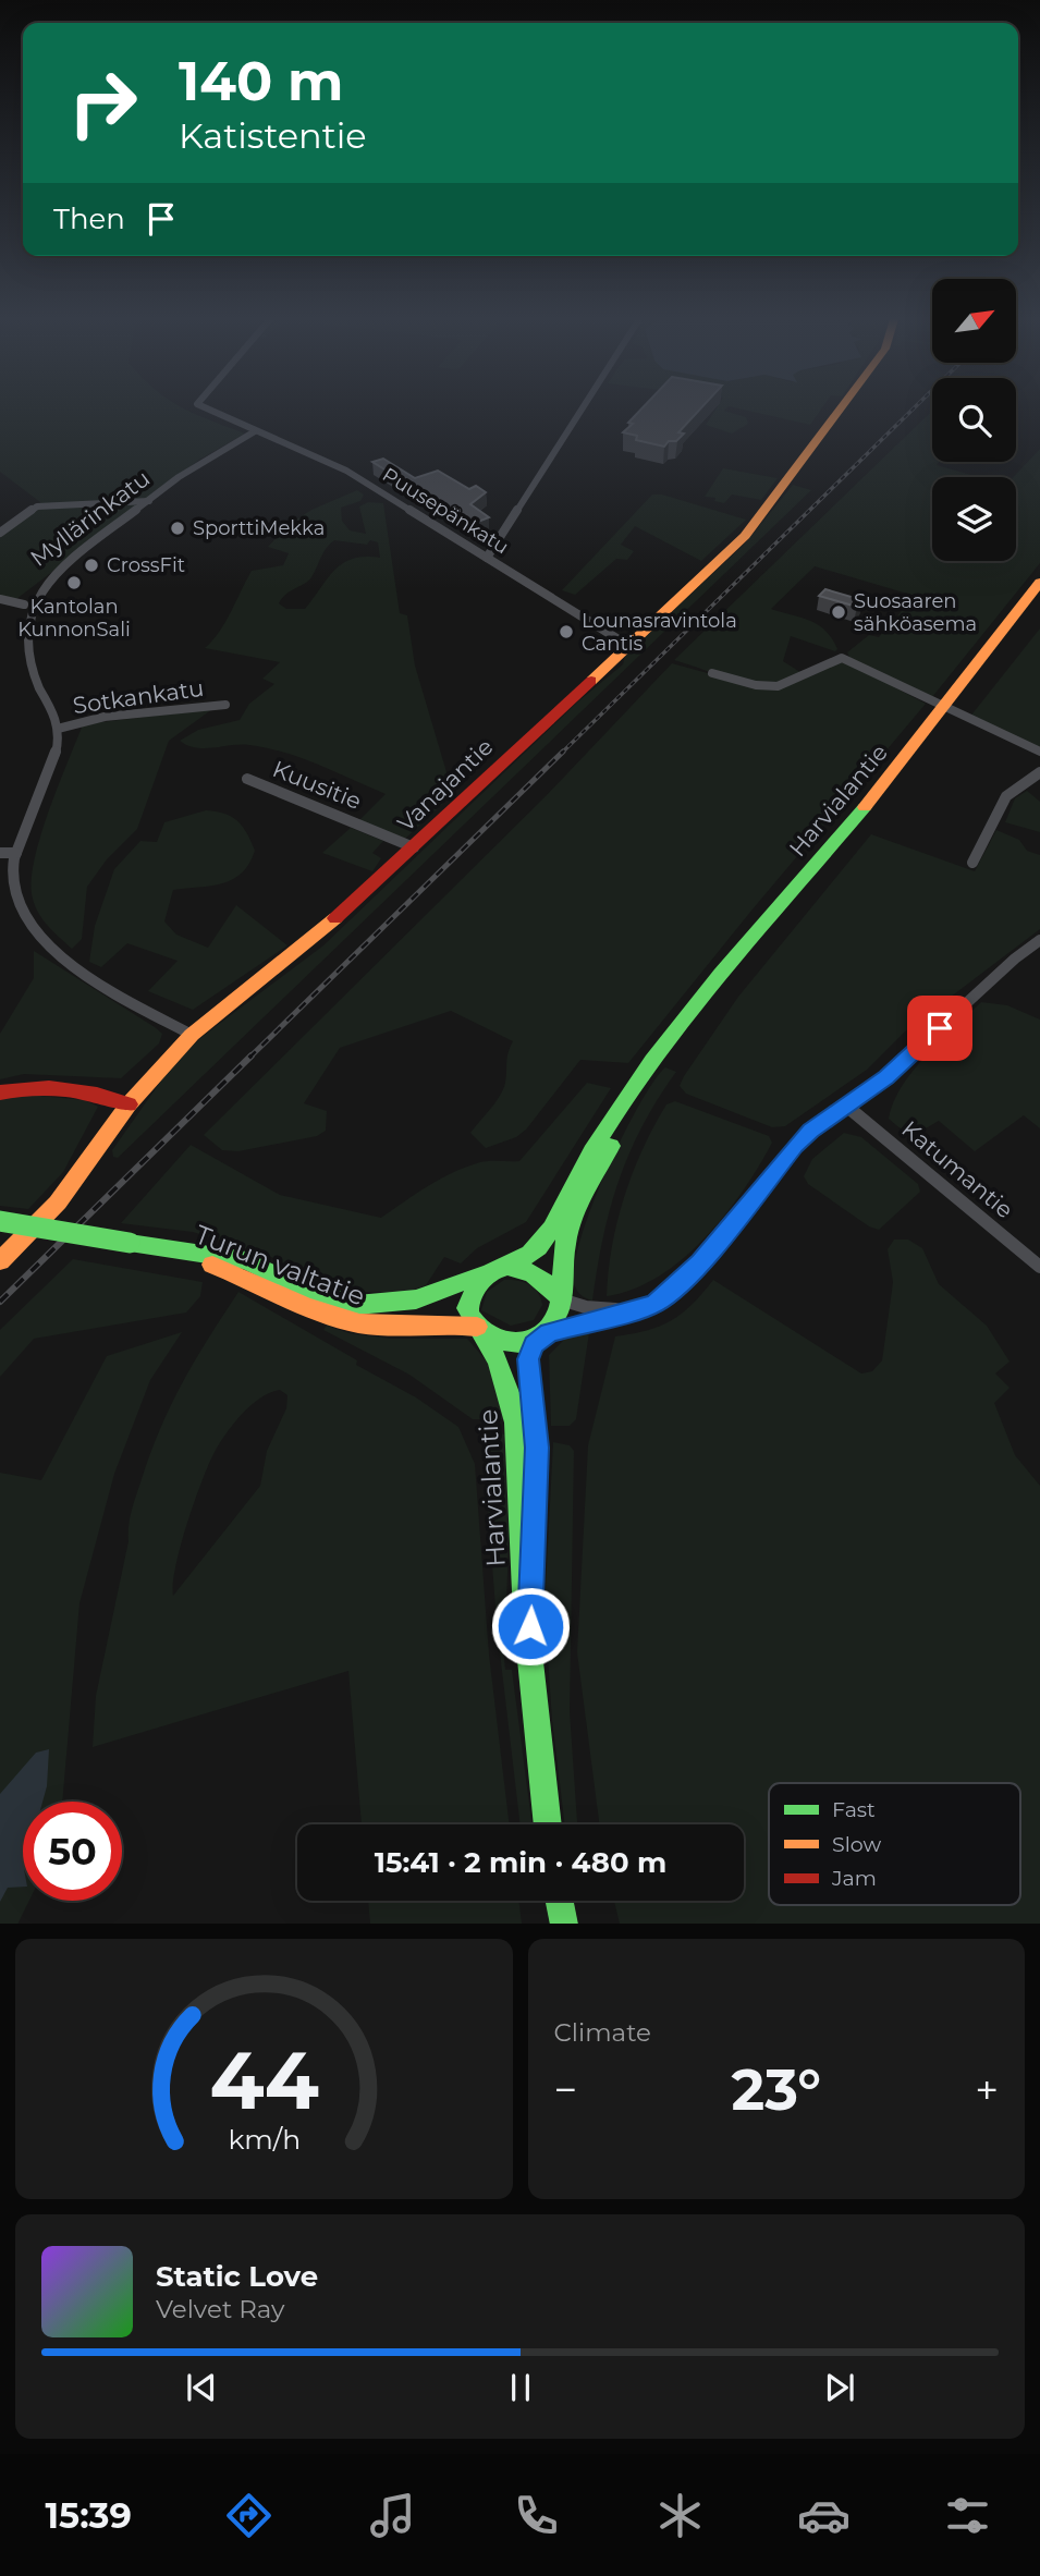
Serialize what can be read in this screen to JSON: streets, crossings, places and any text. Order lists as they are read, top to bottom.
{
  "streets": {
    "main road": ["Vanajantie", "Harvialantie", "Turun valtatie"],
    "street": [
      "Puusepänkatu",
      "Myllärinkatu",
      "Sotkankatu",
      "Kuusitie",
      "Katumantie"
    ]
  },
  "crossings": [
    ["Puusepänkatu", "Myllärinkatu"],
    ["Puusepänkatu", "Vanajantie"],
    ["Kuusitie", "Vanajantie"],
    ["Harvialantie", "Turun valtatie"]
  ],
  "places": [
    "SporttiMekka",
    "CrossFit",
    "Kantolan KunnonSali",
    "Suosaaren sähköasema",
    "Lounasravintola Cantis"
  ],
  "legend": ["Fast", "Slow", "Jam"],
  "north": "top right",
  "page": {
    "turn": ["140 m", "Katistentie"],
    "then": "Then",
    "limit": "50",
    "trip": "15:41 · 2 min · 480 m",
    "tile": "Climate",
    "heat": ["−", "23°", "+"],
    "song": ["Static Love", "Velvet Ray"],
    "tabs": "15:39",
    "gauge": ["44", "km/h"]
  }
}
